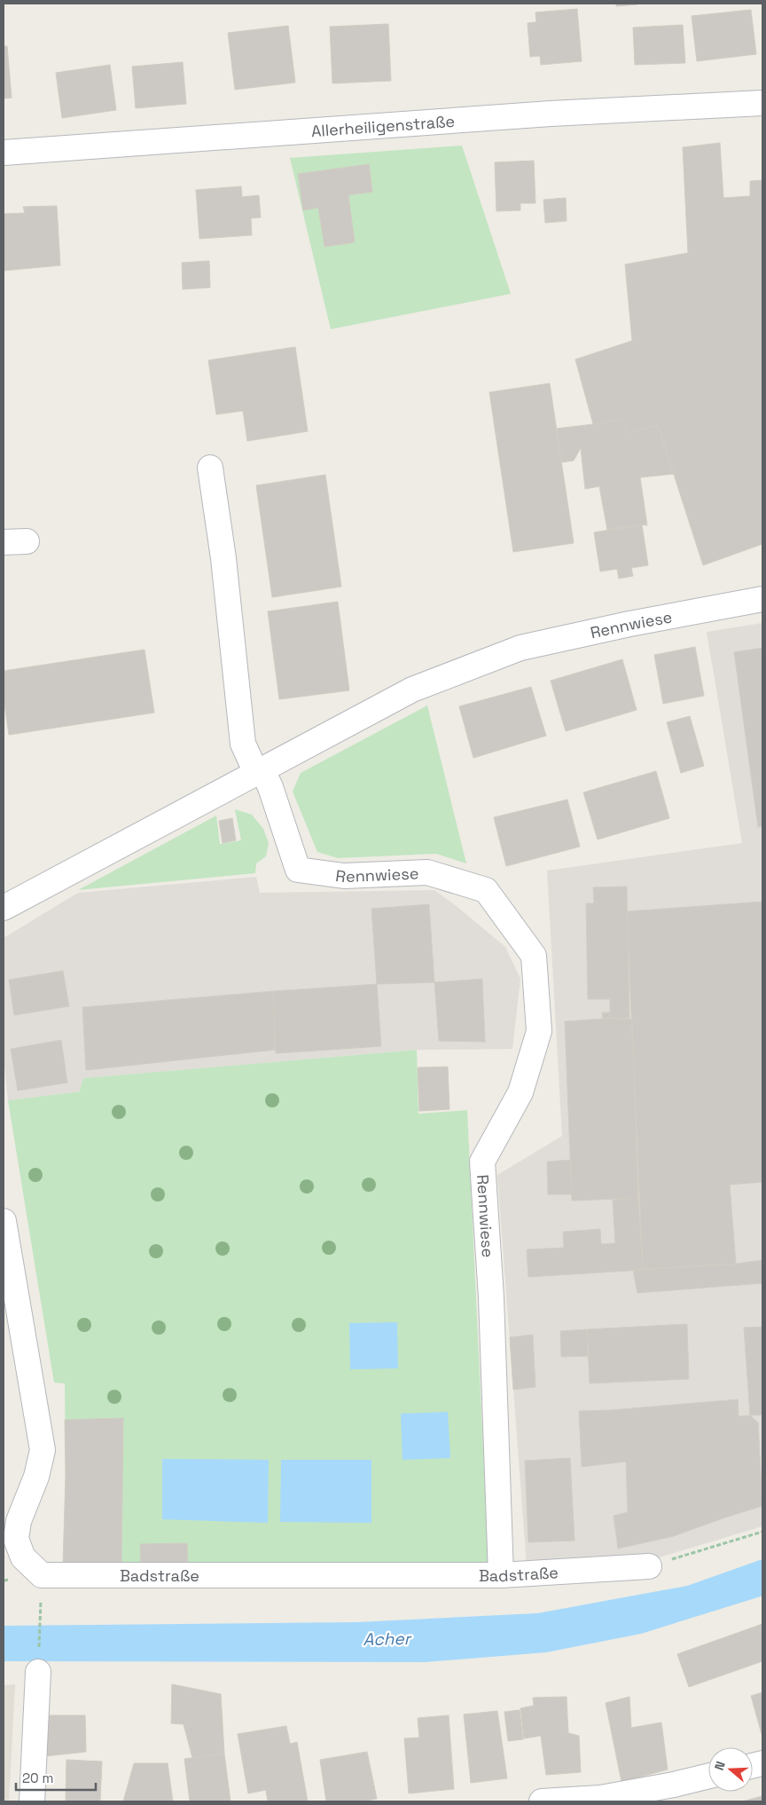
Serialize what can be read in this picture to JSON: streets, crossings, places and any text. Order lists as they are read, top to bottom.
{
  "streets": {
    "street": ["Allerheiligenstraße", "Rennwiese", "Badstraße"]
  },
  "crossings": [
    ["Rennwiese", "Badstraße"]
  ],
  "water": ["Acher"],
  "scale_bar": "20 m",
  "north": "left"
}
